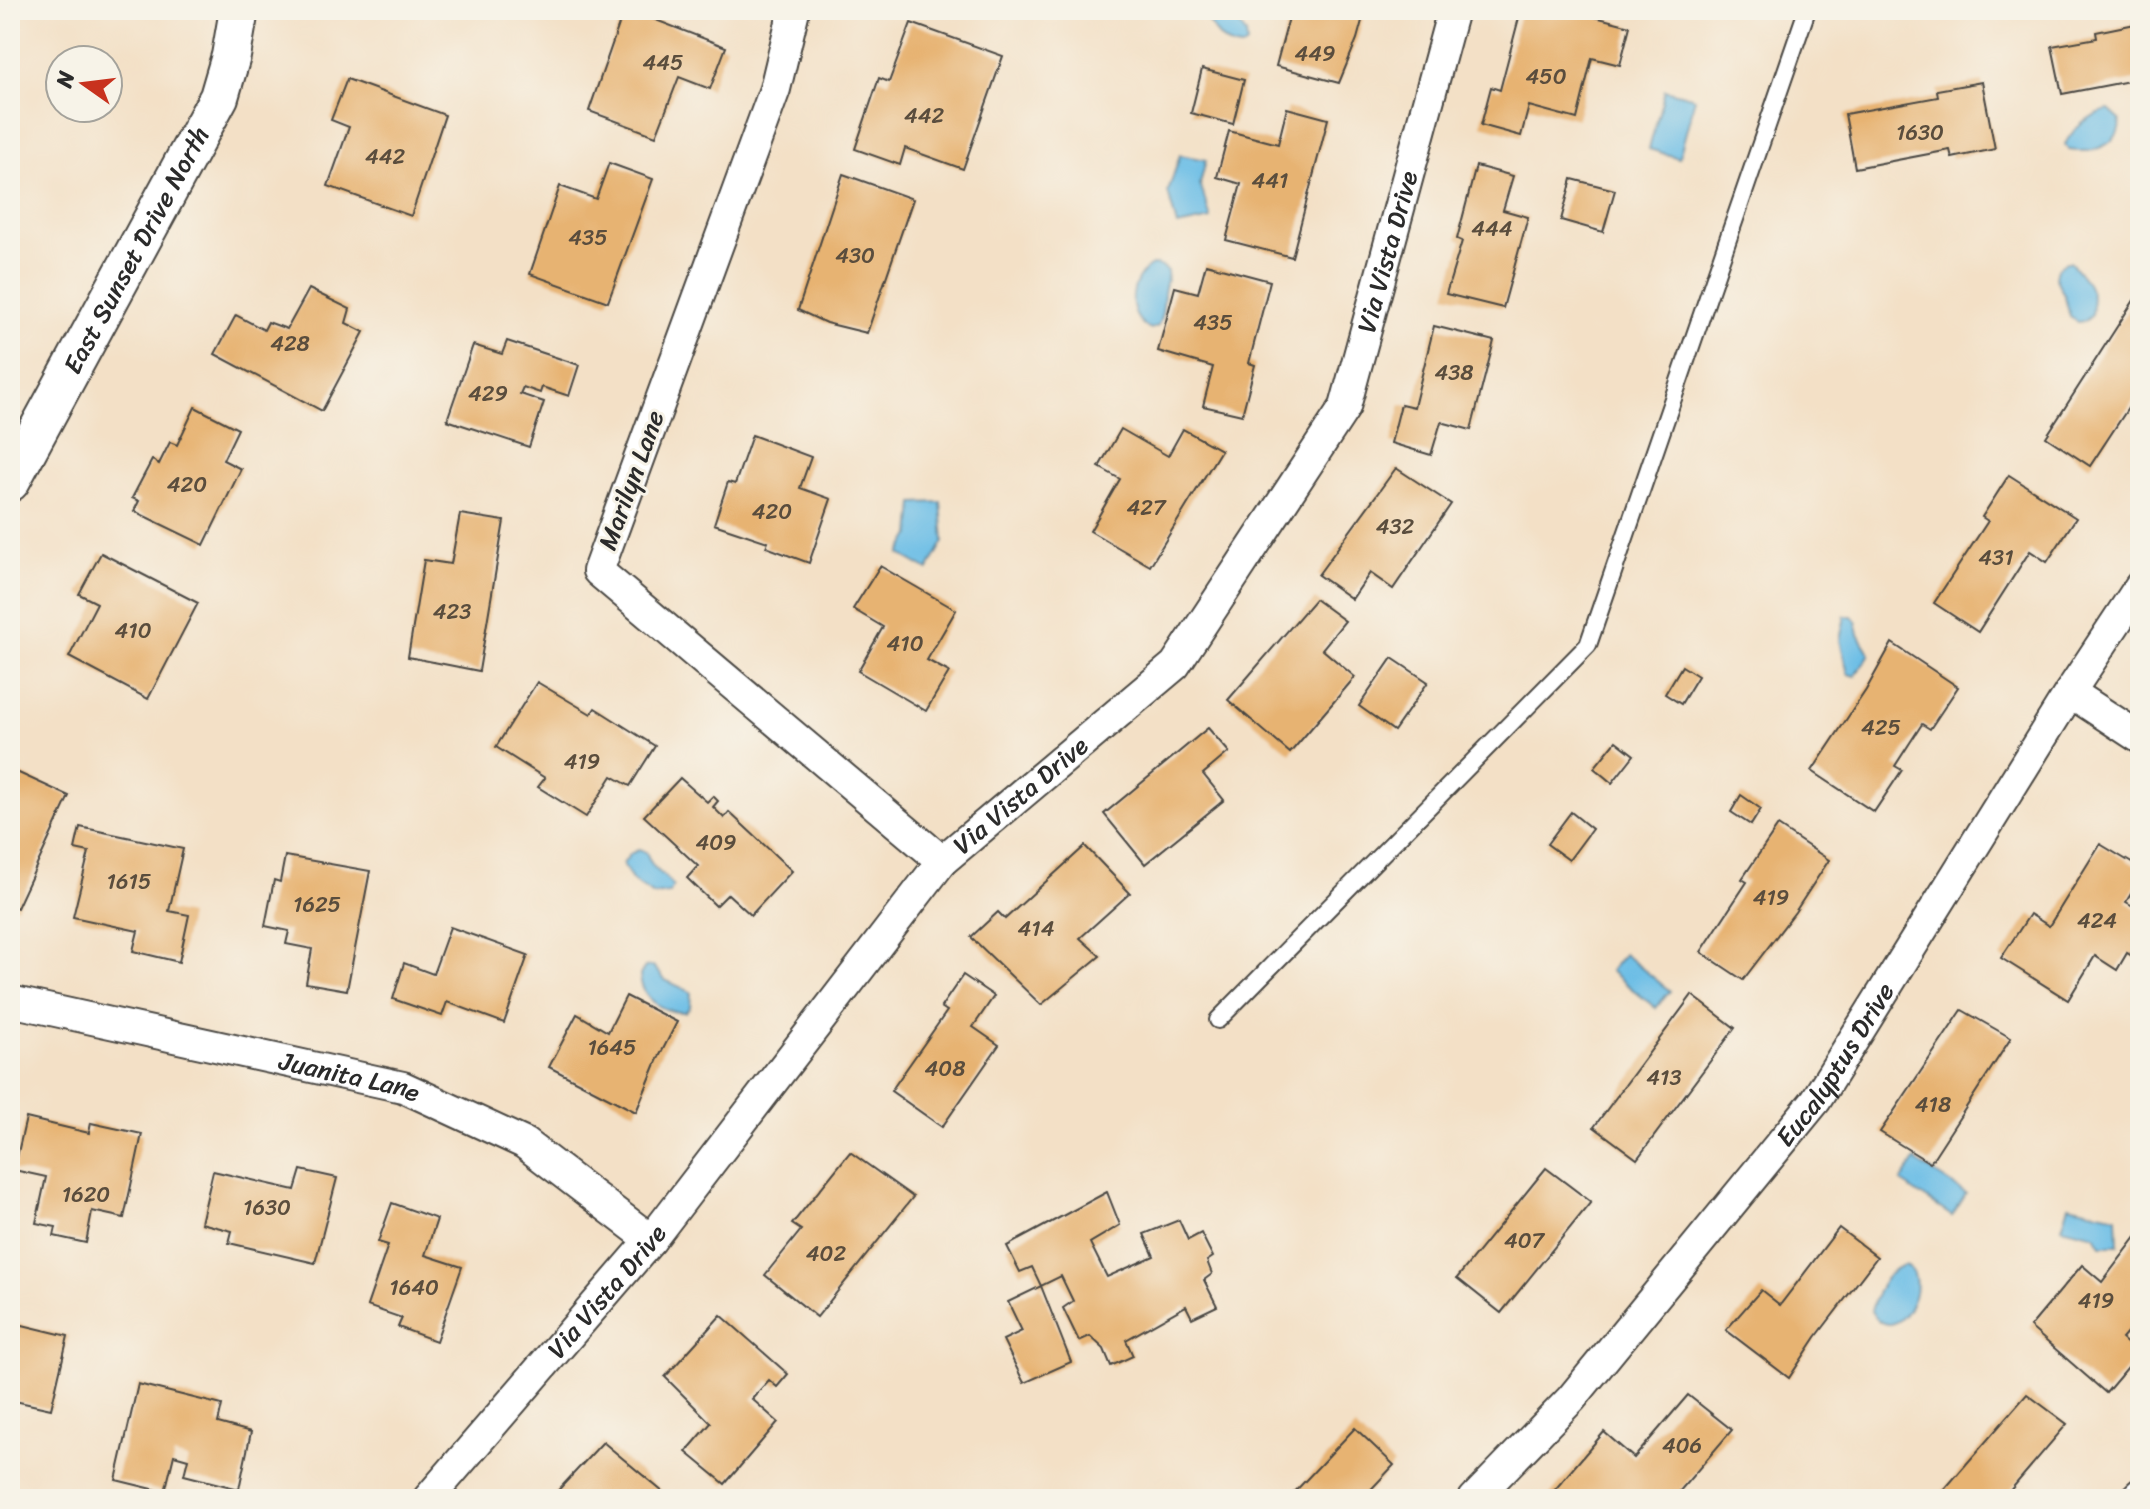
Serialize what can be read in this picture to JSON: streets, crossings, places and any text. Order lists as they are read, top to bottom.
{
  "streets": {
    "street": [
      "East Sunset Drive North",
      "Via Vista Drive",
      "Marilyn Lane",
      "Eucalyptus Drive",
      "Juanita Lane"
    ]
  },
  "crossings": [
    ["Via Vista Drive", "Marilyn Lane"],
    ["Via Vista Drive", "Juanita Lane"]
  ],
  "house_numbers": [
    "449",
    "445",
    "450",
    "442",
    "1630",
    "442",
    "441",
    "444",
    "435",
    "430",
    "435",
    "428",
    "438",
    "429",
    "420",
    "427",
    "420",
    "432",
    "431",
    "423",
    "410",
    "410",
    "425",
    "419",
    "409",
    "1615",
    "419",
    "1625",
    "424",
    "414",
    "1645",
    "408",
    "413",
    "418",
    "1620",
    "1630",
    "407",
    "402",
    "1640",
    "419",
    "406"
  ],
  "north": "left"
}
